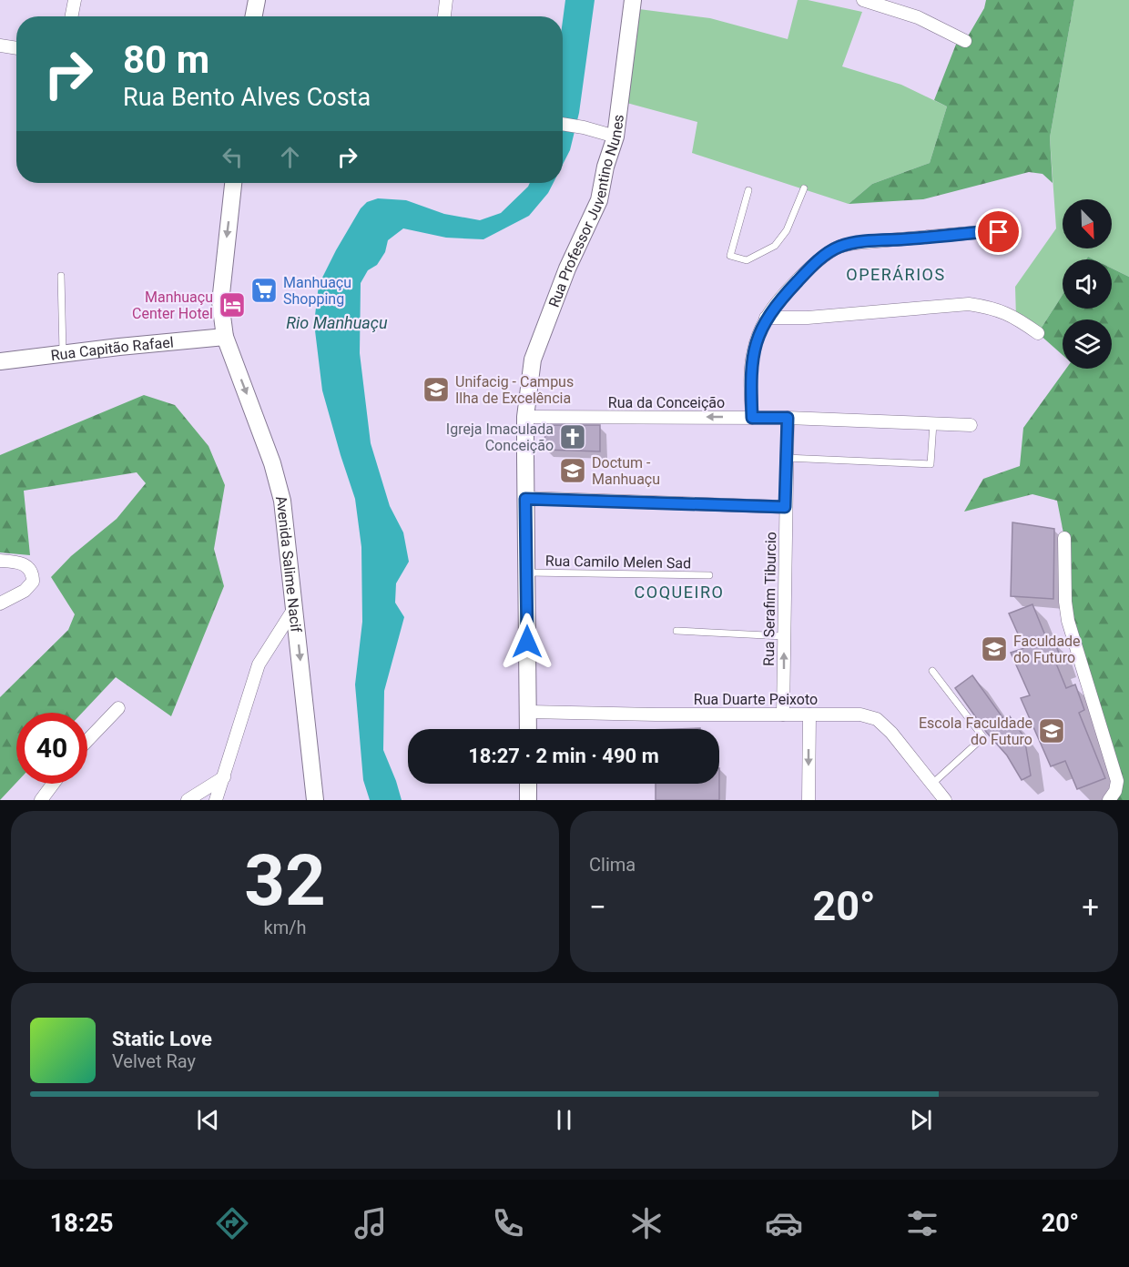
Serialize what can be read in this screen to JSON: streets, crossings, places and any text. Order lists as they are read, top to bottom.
{
  "streets": {
    "street": [
      "Rua Professor Juventino Nunes",
      "Rua Capitão Rafael",
      "Rua da Conceição",
      "Avenida Salime Nacif",
      "Rua Serafim Tiburcio",
      "Rua Duarte Peixoto"
    ],
    "lane": ["Rua Camilo Melen Sad"]
  },
  "crossings": [
    ["Rua Professor Juventino Nunes", "Rua da Conceição"],
    ["Rua Professor Juventino Nunes", "Rua Camilo Melen Sad"],
    ["Rua Professor Juventino Nunes", "Rua Duarte Peixoto"],
    ["Rua Capitão Rafael", "Avenida Salime Nacif"],
    ["Rua da Conceição", "Rua Serafim Tiburcio"],
    ["Rua Serafim Tiburcio", "Rua Duarte Peixoto"]
  ],
  "one_way": ["Avenida Salime Nacif"],
  "districts": ["OPERÁRIOS", "COQUEIRO"],
  "water": ["Rio Manhuaçu"],
  "places": {
    "supermarket": ["Manhuaçu Shopping"],
    "hotel": ["Manhuaçu Center Hotel"],
    "school or university": [
      "Unifacig - Campus Ilha de Excelência",
      "Doctum - Manhuaçu",
      "Faculdade do Futuro",
      "Escola Faculdade do Futuro"
    ],
    "church": ["Igreja Imaculada Conceição"]
  },
  "north": "bottom right",
  "page": {
    "turn": ["80 m", "Rua Bento Alves Costa"],
    "limit": "40",
    "trip": "18:27 · 2 min · 490 m",
    "tile": [
      ["32", "km/h"],
      "Clima"
    ],
    "heat": ["−", "20°", "+"],
    "song": ["Static Love", "Velvet Ray"],
    "tabs": ["18:25", "20°"]
  }
}
